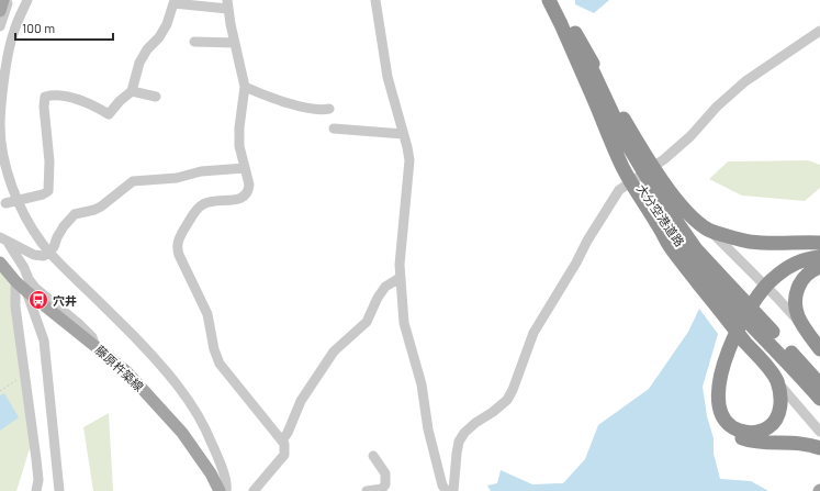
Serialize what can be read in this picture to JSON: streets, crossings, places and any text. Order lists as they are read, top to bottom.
{
  "streets": {
    "highway": ["大分空港道路"],
    "main road": ["藤原杵築線"]
  },
  "places": {
    "bus stop": ["穴井"]
  },
  "scale_bar": "100 m"
}
